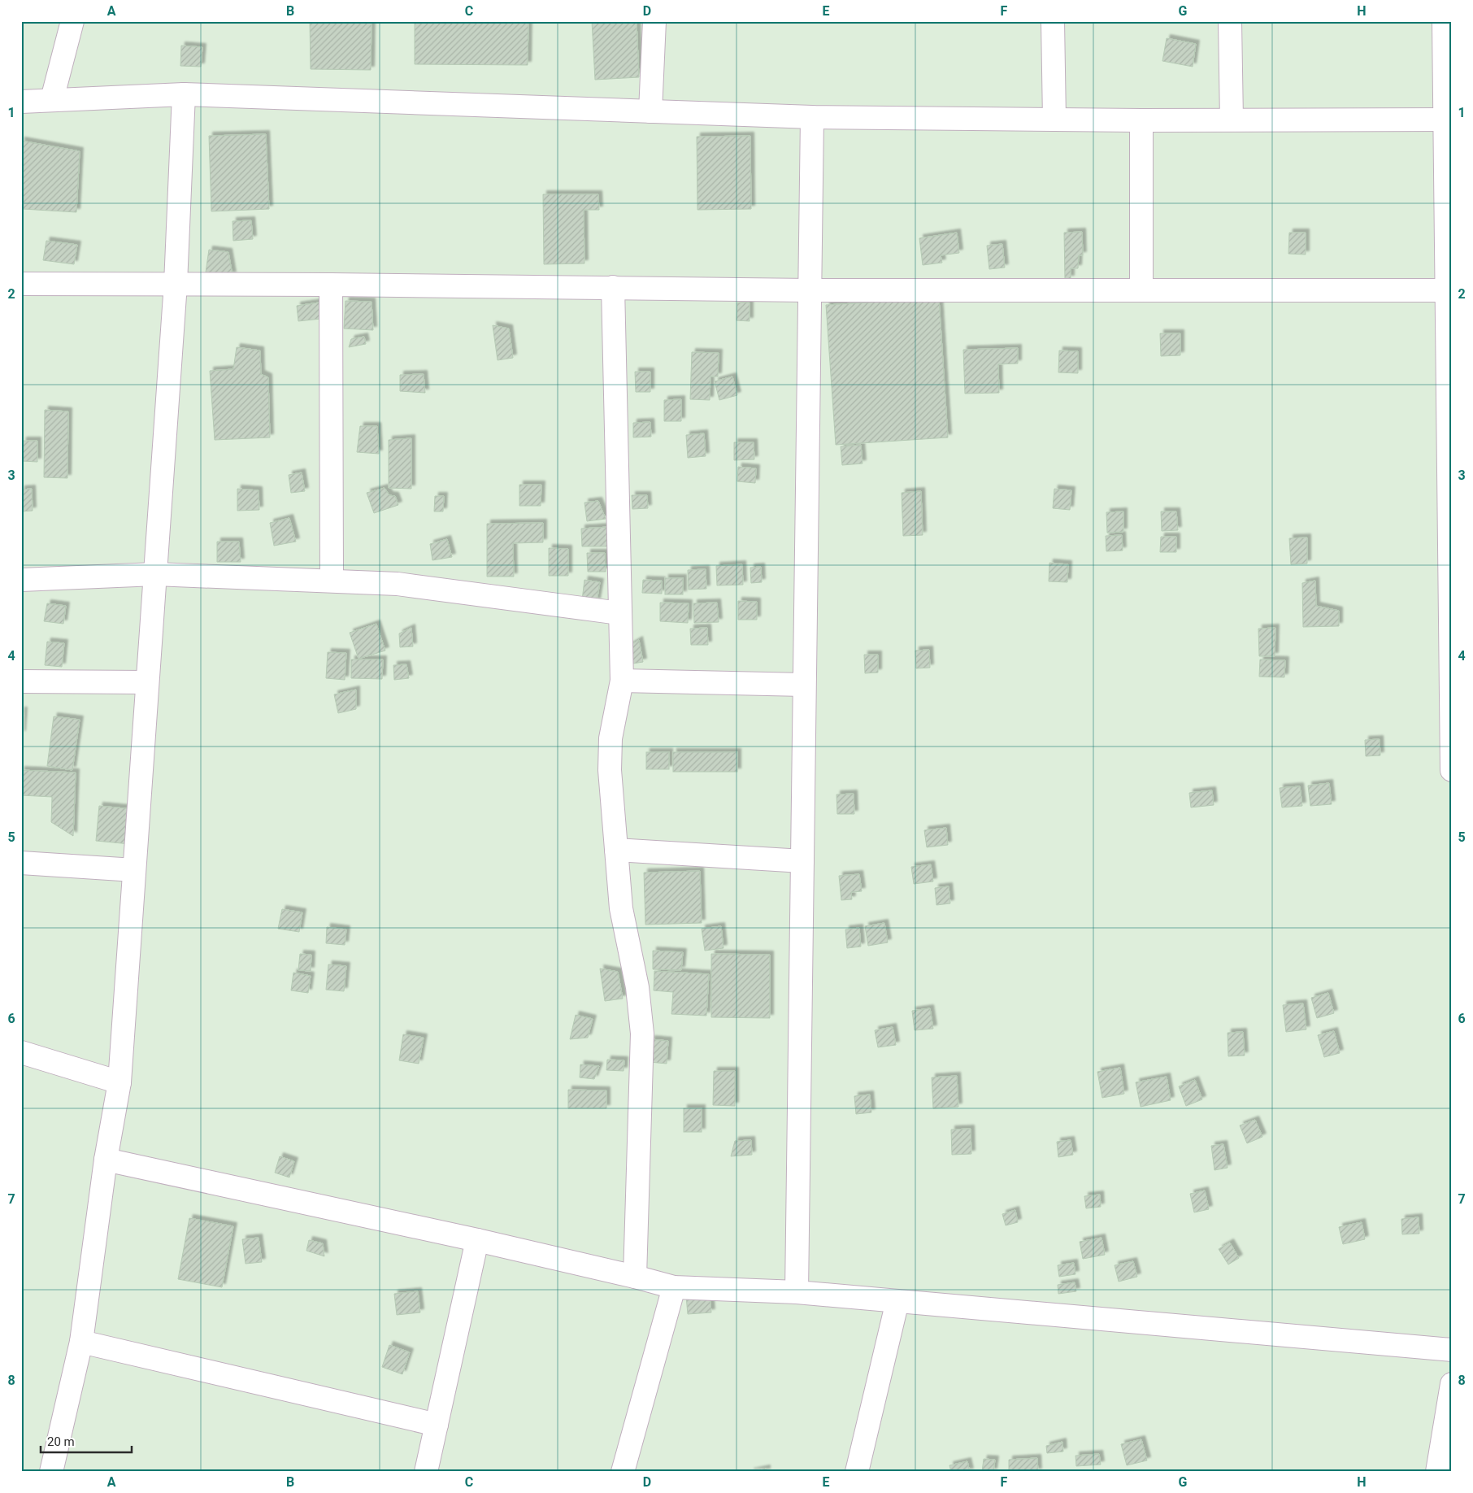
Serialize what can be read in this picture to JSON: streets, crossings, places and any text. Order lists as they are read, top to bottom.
{
  "scale_bar": "20 m",
  "grid": {
    "columns": [
      "A",
      "B",
      "C",
      "D",
      "E",
      "F",
      "G",
      "H"
    ],
    "rows": [
      "1",
      "2",
      "3",
      "4",
      "5",
      "6",
      "7",
      "8"
    ]
  }
}
